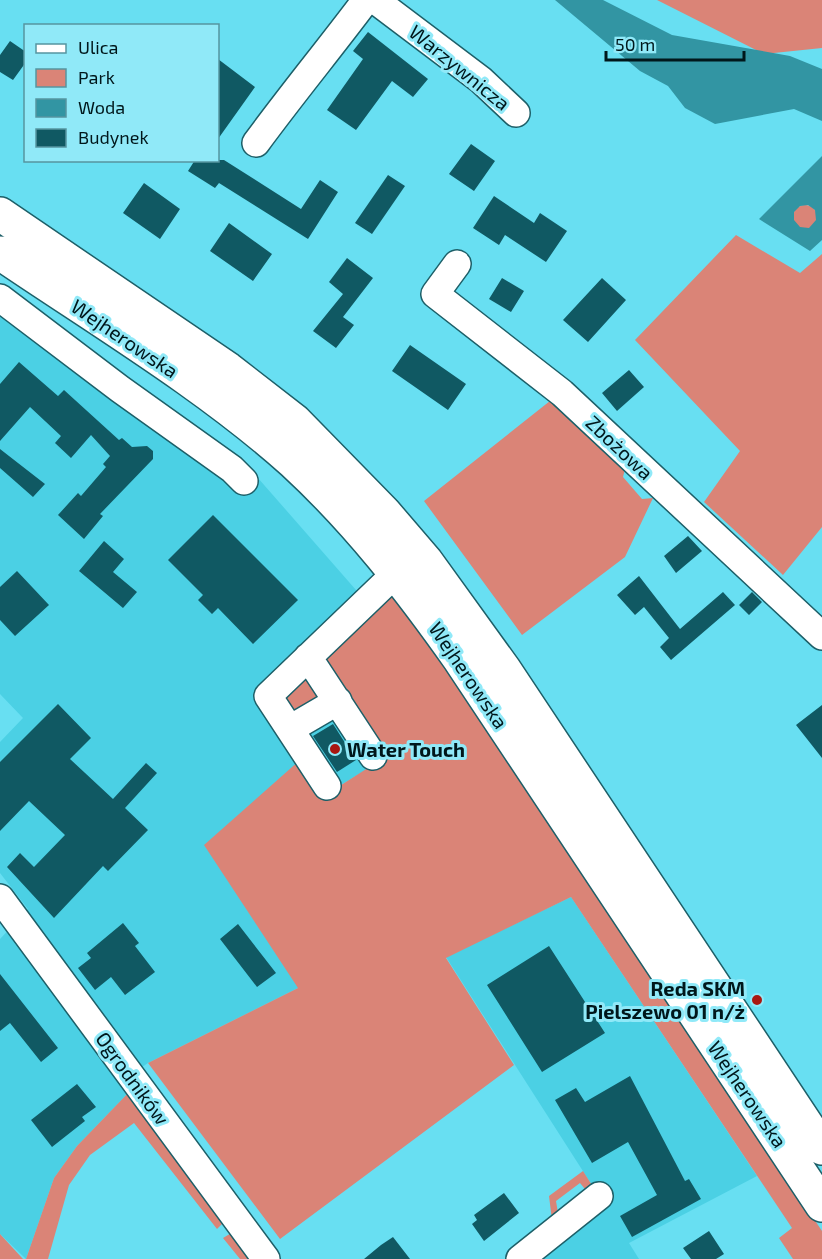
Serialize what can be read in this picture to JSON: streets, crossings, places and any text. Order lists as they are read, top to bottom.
{
  "streets": {
    "main road": ["Wejherowska"],
    "street": ["Warzywnicza", "Zbożowa", "Ogrodników"]
  },
  "places": ["Water Touch", "Reda SKM Pielszewo 01 n/ż"],
  "legend": [
    "Ulica",
    "Park",
    "Woda",
    "Budynek"
  ],
  "scale_bar": "50 m"
}
